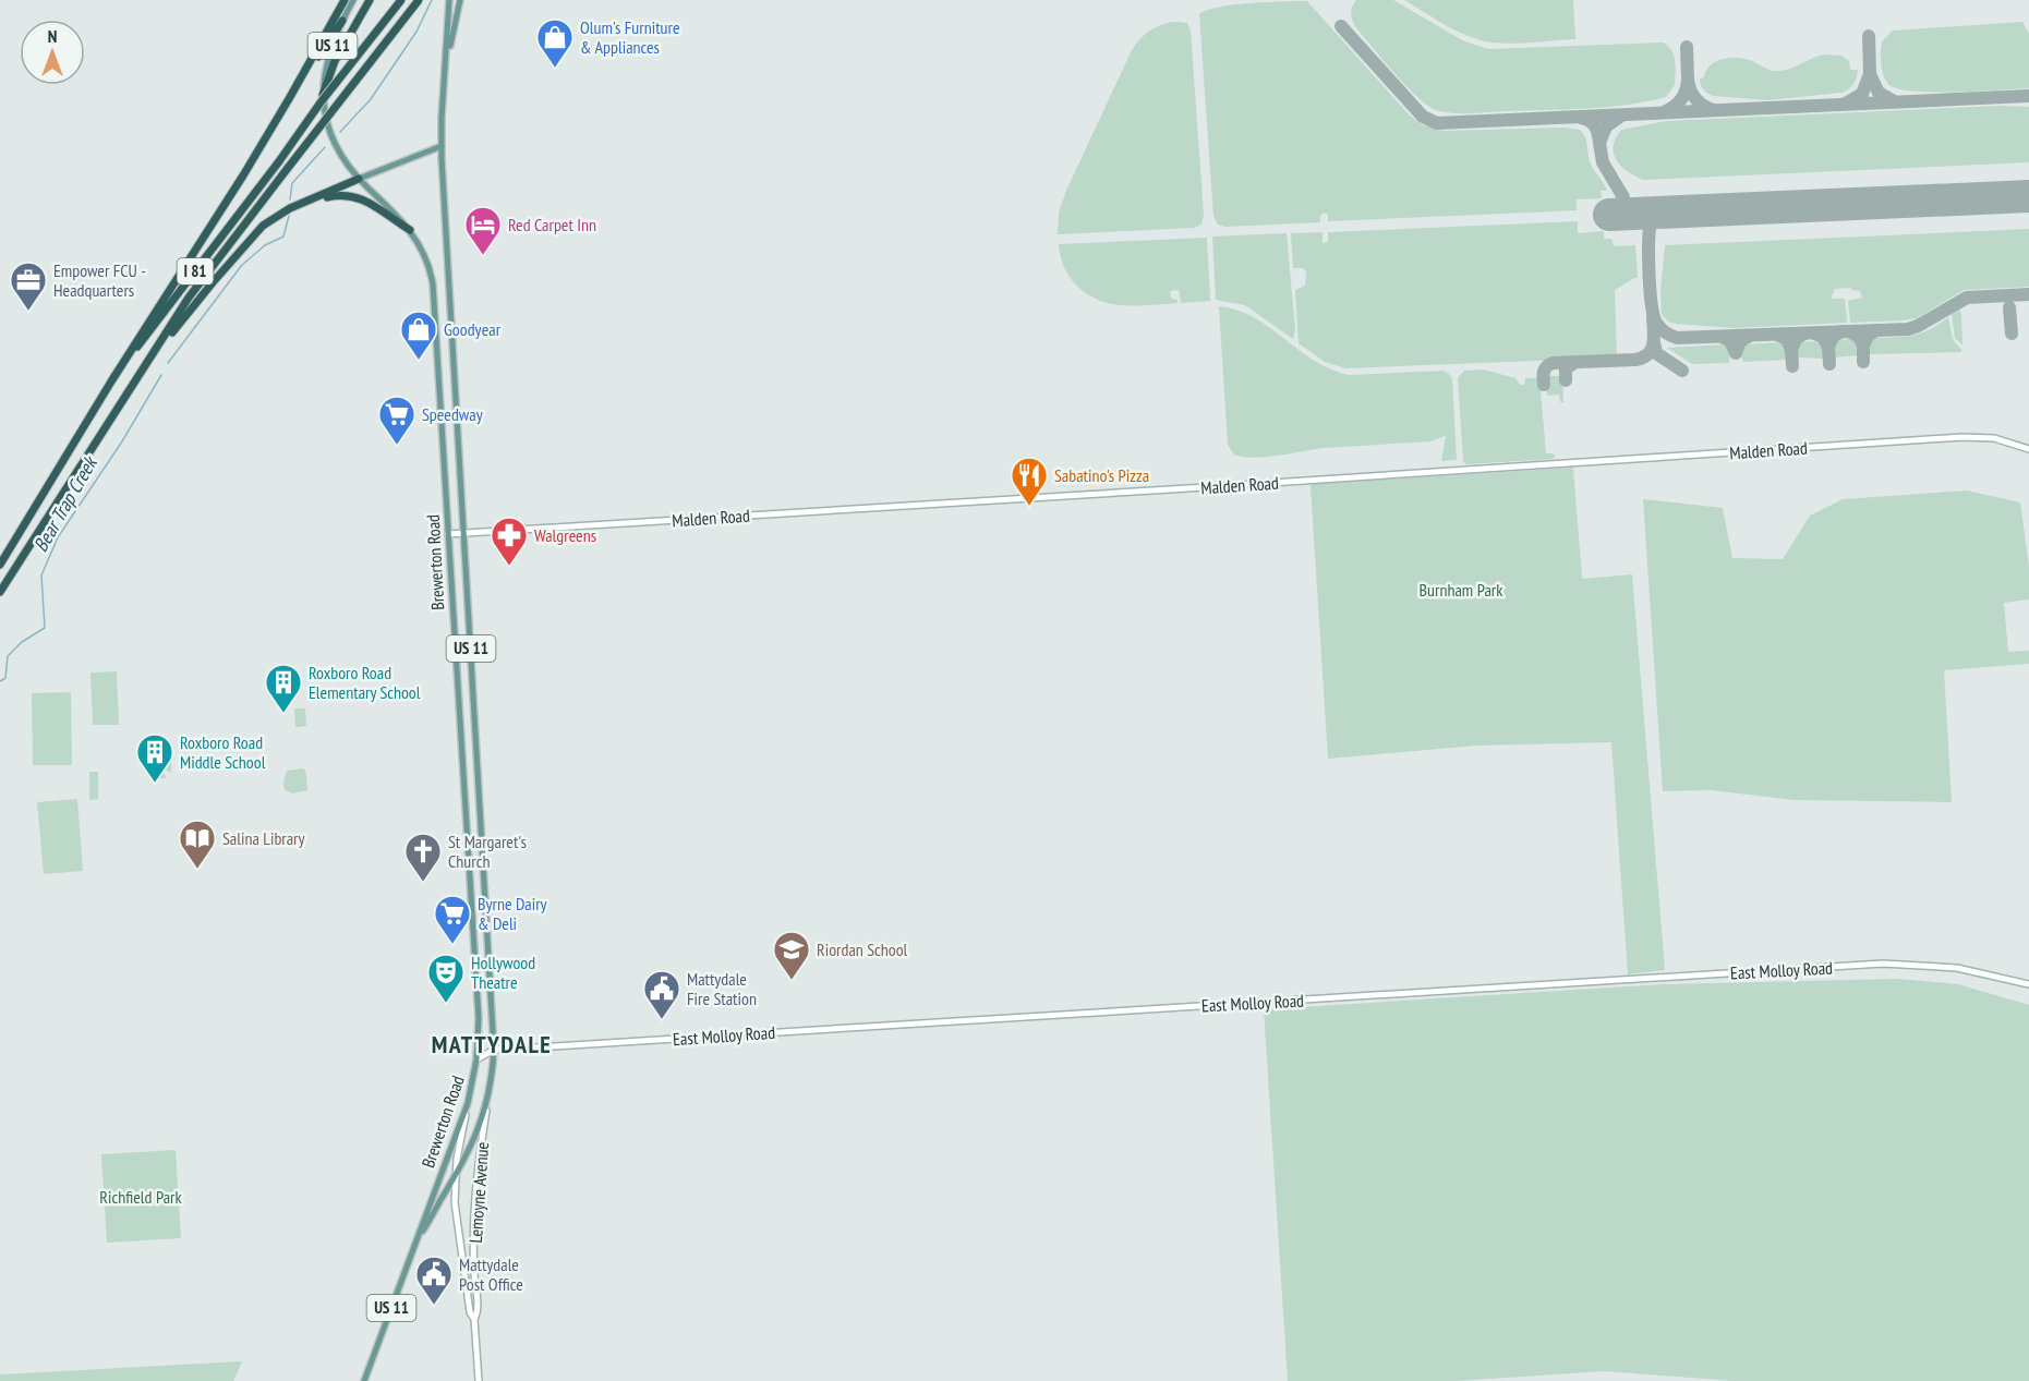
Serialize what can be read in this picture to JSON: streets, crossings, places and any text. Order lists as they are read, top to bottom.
{
  "streets": {
    "highway": ["I 81"],
    "main road": ["US 11", "Brewerton Road"],
    "street": ["Malden Road", "East Molloy Road", "Lemoyne Avenue"]
  },
  "crossings": [
    ["Malden Road", "Brewerton Road"],
    ["Brewerton Road", "East Molloy Road"],
    ["Brewerton Road", "Lemoyne Avenue"]
  ],
  "districts": ["MATTYDALE"],
  "water": ["Bear Trap Creek"],
  "parks": ["Burnham Park", "Richfield Park"],
  "places": {
    "shop": ["Olum's Furniture & Appliances", "Goodyear"],
    "hotel": ["Red Carpet Inn"],
    "office": ["Empower FCU - Headquarters"],
    "supermarket": ["Speedway", "Byrne Dairy & Deli"],
    "restaurant": ["Sabatino's Pizza"],
    "pharmacy": ["Walgreens"],
    "building": ["Roxboro Road Elementary School", "Roxboro Road Middle School"],
    "library": ["Salina Library"],
    "church": ["St Margaret's Church"],
    "school or university": ["Riordan School"],
    "theatre": ["Hollywood Theatre"],
    "public building": ["Mattydale Fire Station", "Mattydale Post Office"]
  },
  "north": "top"
}
